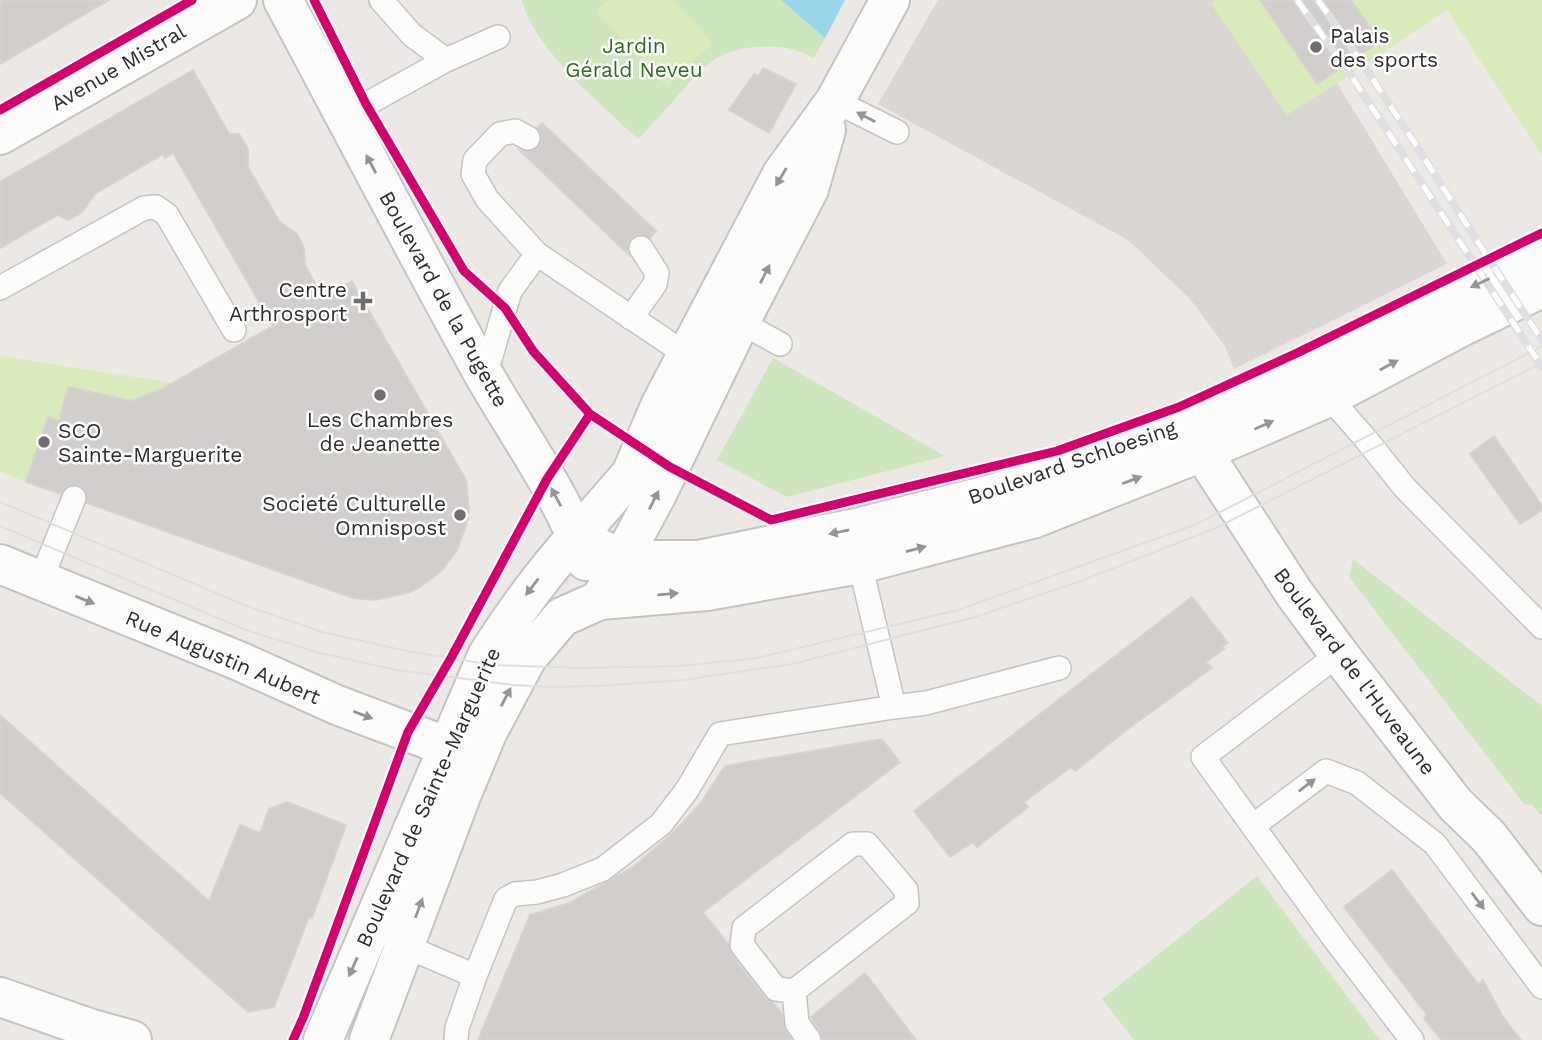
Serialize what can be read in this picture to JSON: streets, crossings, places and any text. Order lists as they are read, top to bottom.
{
  "streets": {
    "main road": [
      "Avenue Mistral",
      "Boulevard de la Pugette",
      "Boulevard Schloesing",
      "Rue Augustin Aubert",
      "Boulevard de l'Huveaune",
      "Boulevard de Sainte-Marguerite"
    ]
  },
  "crossings": [
    ["Boulevard de la Pugette", "Boulevard Schloesing"],
    ["Boulevard de la Pugette", "Boulevard de Sainte-Marguerite"],
    ["Boulevard Schloesing", "Boulevard de l'Huveaune"],
    ["Boulevard Schloesing", "Boulevard de Sainte-Marguerite"],
    ["Rue Augustin Aubert", "Boulevard de Sainte-Marguerite"]
  ],
  "one_way": ["Boulevard de la Pugette", "Rue Augustin Aubert"],
  "parks": ["Jardin Gérald Neveu"],
  "places": {
    "other": [
      "Palais des sports",
      "Les Chambres de Jeanette",
      "SCO Sainte-Marguerite",
      "Societé Culturelle Omnispost"
    ],
    "health": ["Centre Arthrosport"]
  }
}
